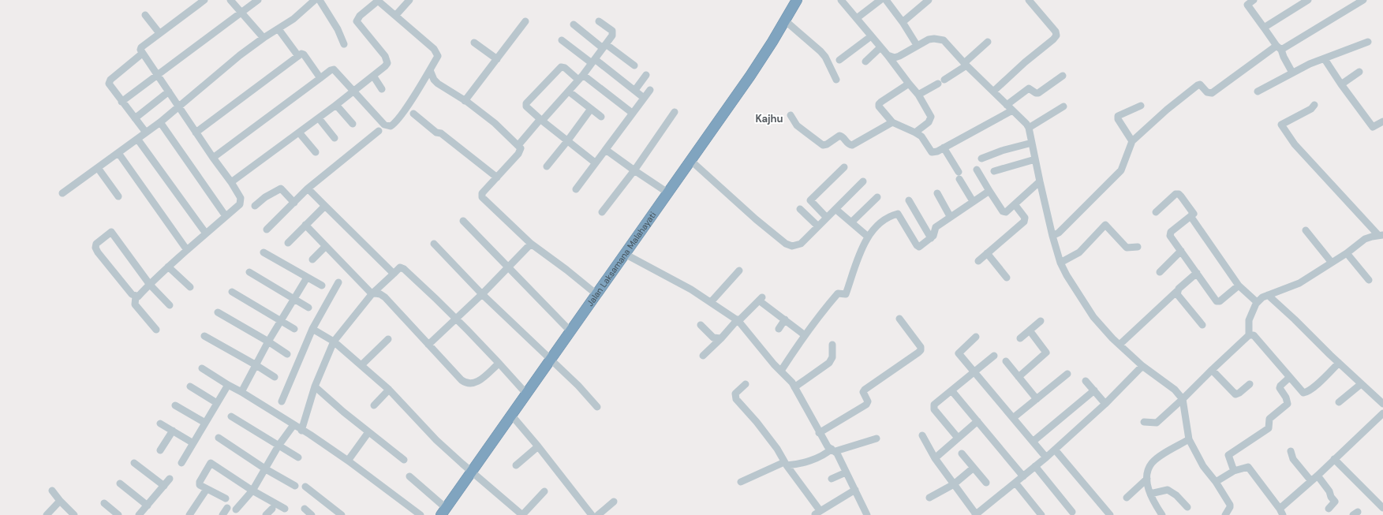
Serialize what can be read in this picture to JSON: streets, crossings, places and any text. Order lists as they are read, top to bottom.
{
  "streets": {
    "highway": ["Jalan Laksamana Malahayati"]
  },
  "districts": ["Kajhu"]
}
